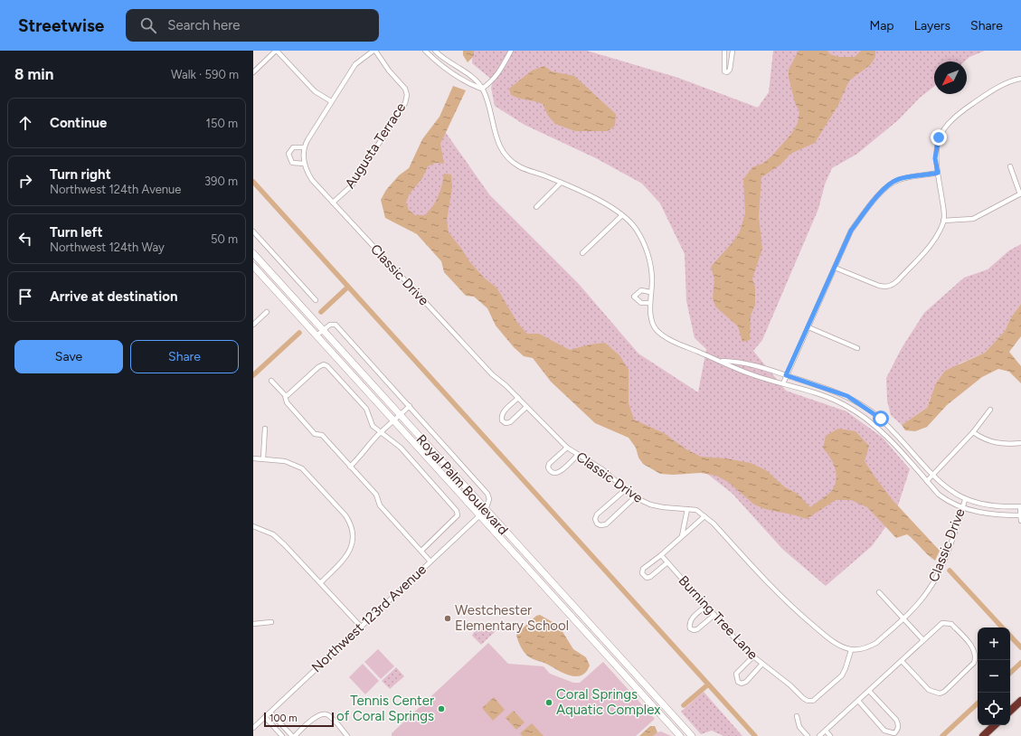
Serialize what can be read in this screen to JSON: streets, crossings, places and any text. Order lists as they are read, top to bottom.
{
  "streets": {
    "street": [
      "Augusta Terrace",
      "Classic Drive",
      "Royal Palm Boulevard",
      "Burning Tree Lane",
      "Northwest 123rd Avenue"
    ]
  },
  "crossings": [
    ["Augusta Terrace", "Classic Drive"],
    ["Classic Drive", "Burning Tree Lane"],
    ["Royal Palm Boulevard", "Northwest 123rd Avenue"]
  ],
  "places": ["Westchester Elementary School", "Coral Springs Aquatic Complex", "Tennis Center of Coral Springs"],
  "scale_bar": "100 m",
  "north": "bottom left",
  "page": {
    "header": "Streetwise",
    "search": "Search here",
    "nav": ["Map", "Layers", "Share"],
    "heading": ["8 min", "Walk · 590 m"],
    "list": [
      ["Continue", "150 m"],
      ["Turn right", "Northwest 124th Avenue", "390 m"],
      ["Turn left", "Northwest 124th Way", "50 m"],
      "Arrive at destination"
    ],
    "buttons": ["Save", "Share"],
    "map_buttons": ["+", "−"],
    "scale": "100 m"
  }
}
